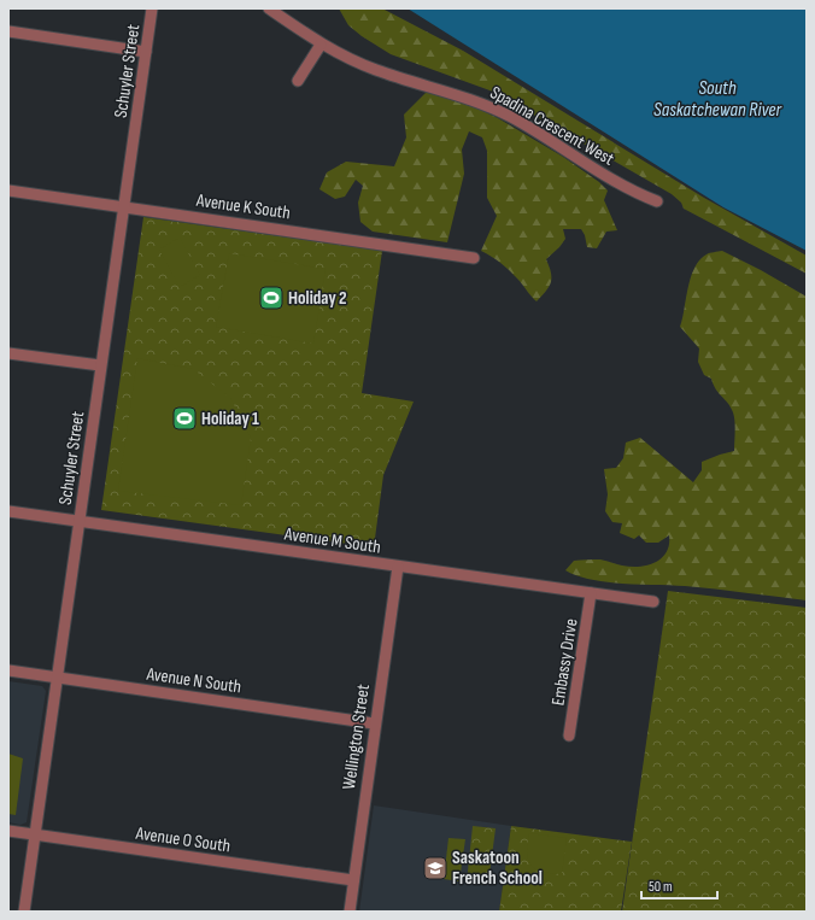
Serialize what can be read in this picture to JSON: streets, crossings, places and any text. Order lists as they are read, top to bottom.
{
  "streets": {
    "street": [
      "Schuyler Street",
      "Spadina Crescent West",
      "Avenue K South",
      "Avenue M South",
      "Embassy Drive",
      "Avenue N South",
      "Wellington Street",
      "Avenue O South"
    ]
  },
  "crossings": [
    ["Schuyler Street", "Avenue K South"],
    ["Schuyler Street", "Avenue M South"],
    ["Schuyler Street", "Avenue N South"],
    ["Schuyler Street", "Avenue O South"],
    ["Avenue M South", "Embassy Drive"],
    ["Avenue M South", "Wellington Street"],
    ["Avenue N South", "Wellington Street"],
    ["Wellington Street", "Avenue O South"]
  ],
  "water": ["South Saskatchewan River"],
  "places": {
    "sports": ["Holiday 2", "Holiday 1"],
    "school or university": ["Saskatoon French School"]
  },
  "scale_bar": "50 m"
}
